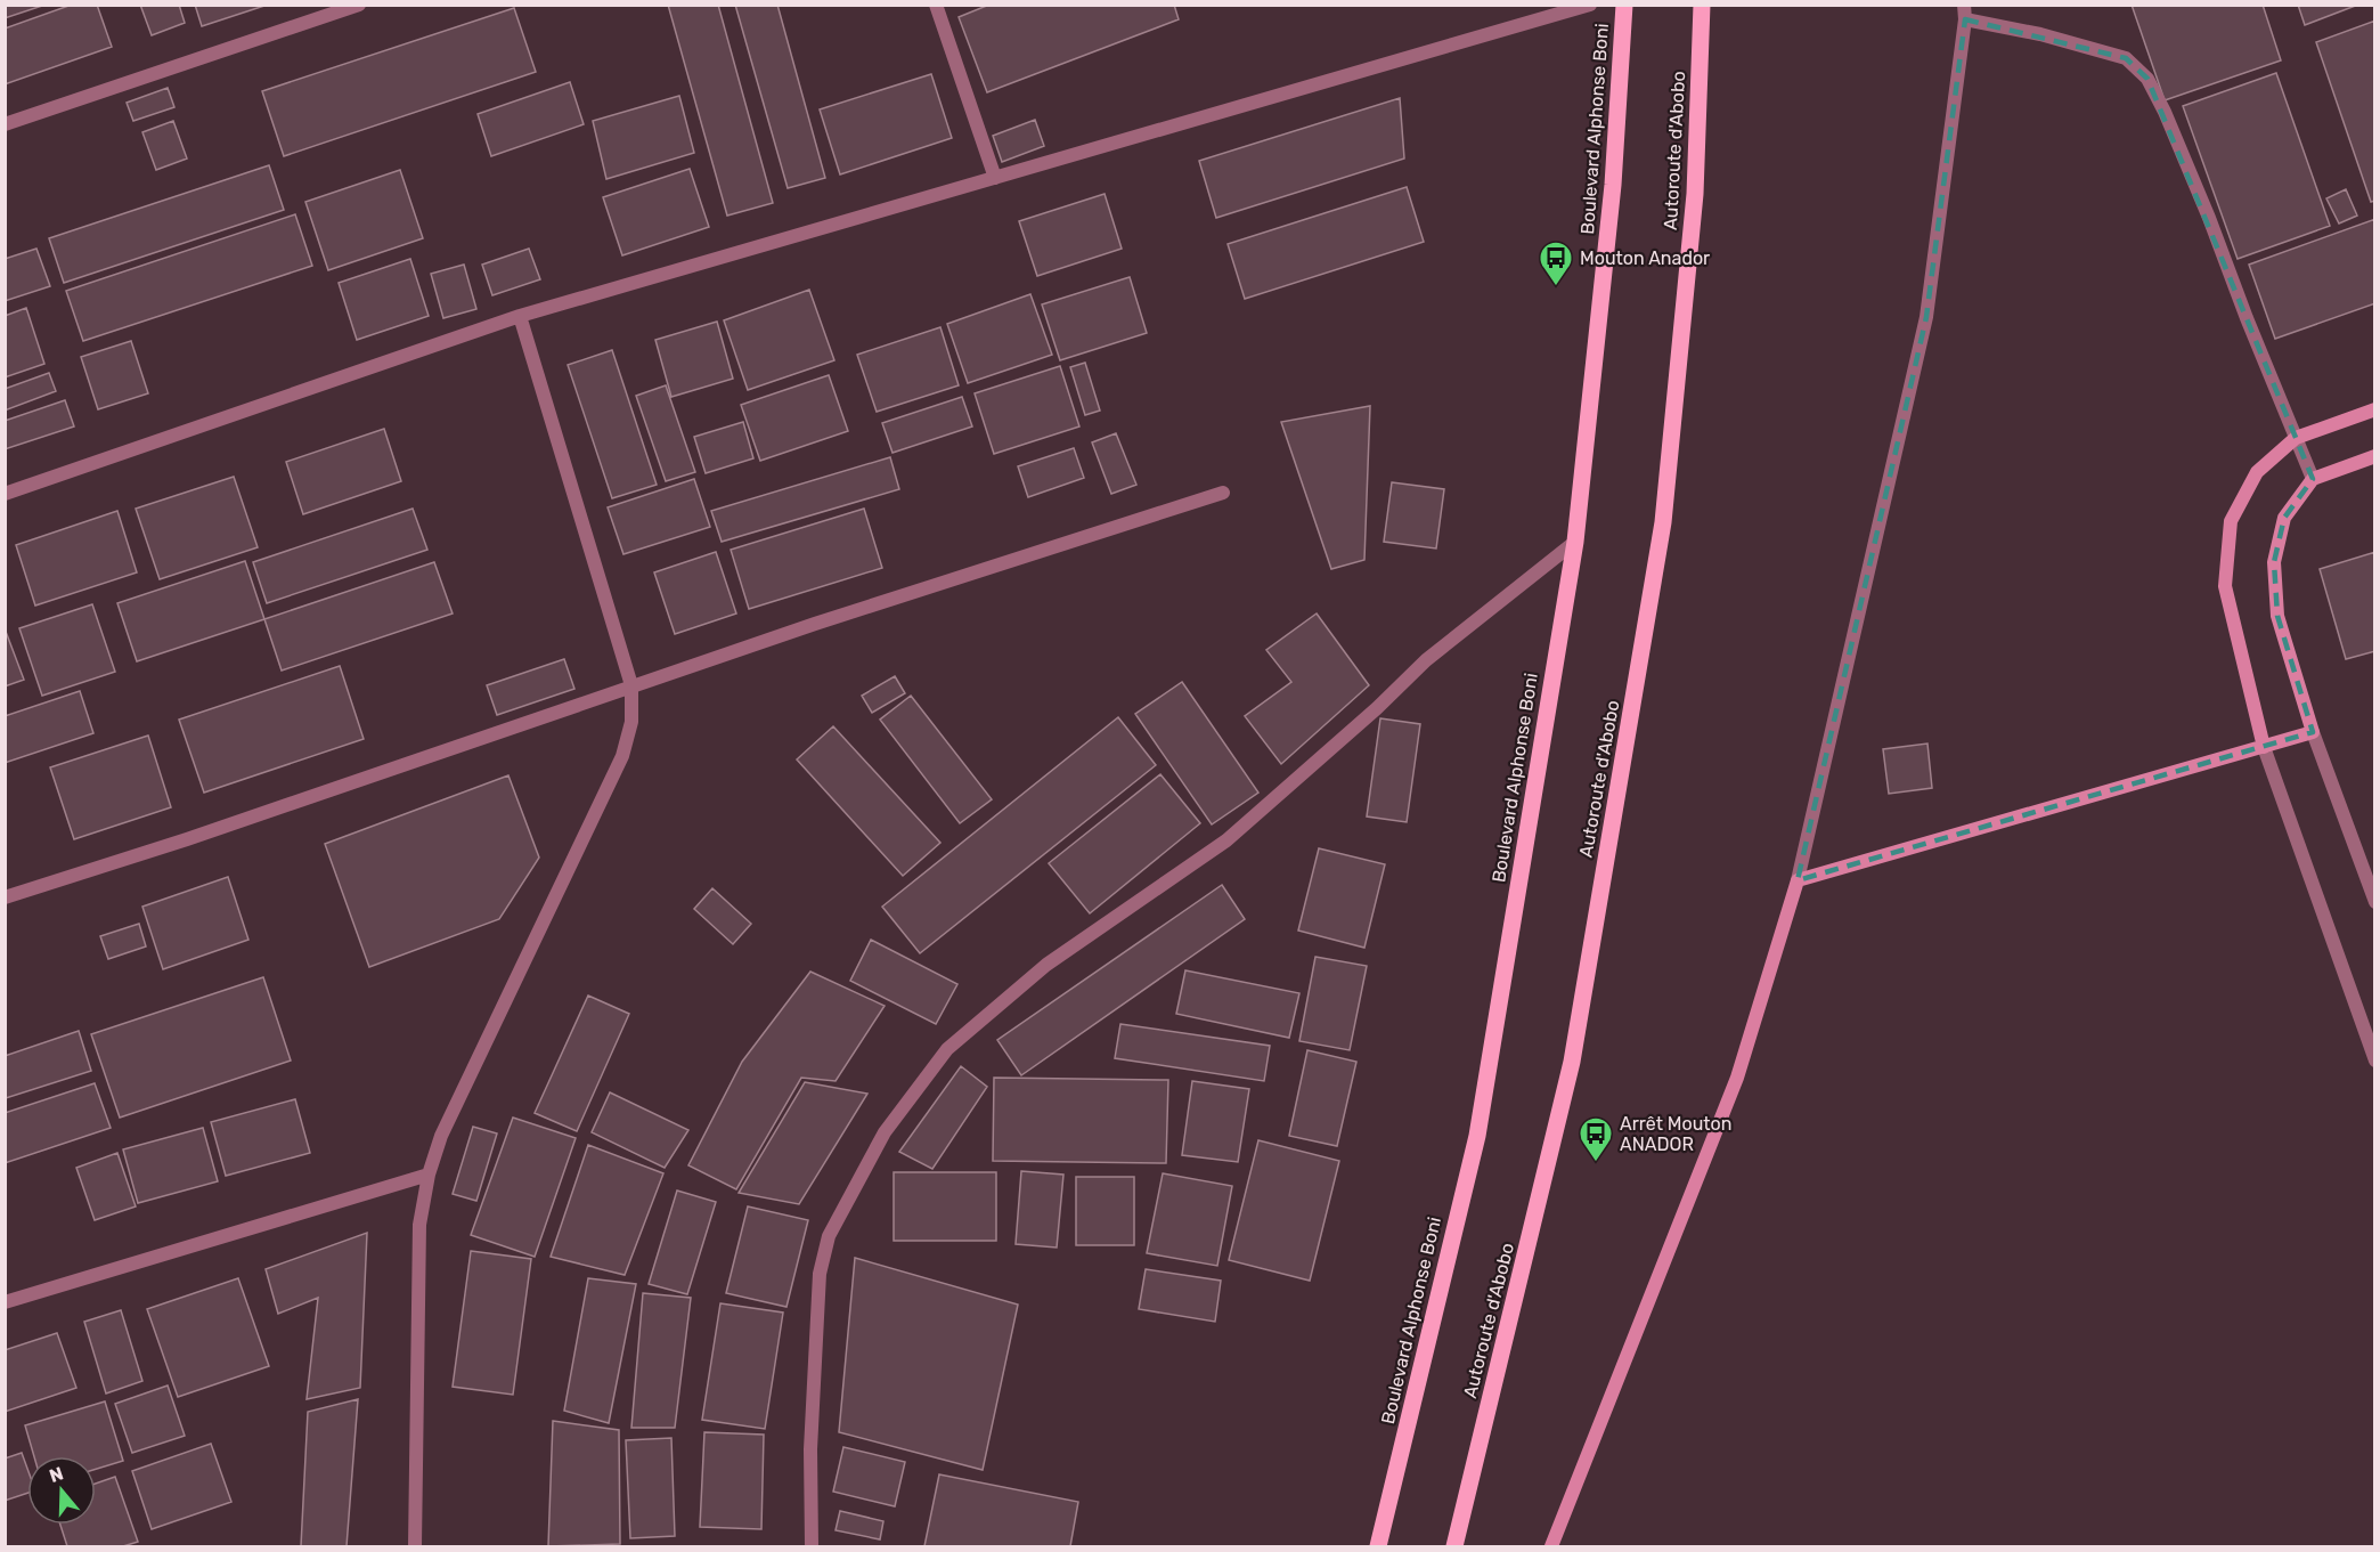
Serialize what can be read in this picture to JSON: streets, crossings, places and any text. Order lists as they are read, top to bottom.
{
  "streets": {
    "main road": ["Boulevard Alphonse Boni", "Autoroute d'Abobo"]
  },
  "places": {
    "bus stop": ["Mouton Anador", "Arrêt Mouton ANADOR"]
  },
  "north": "top"
}
